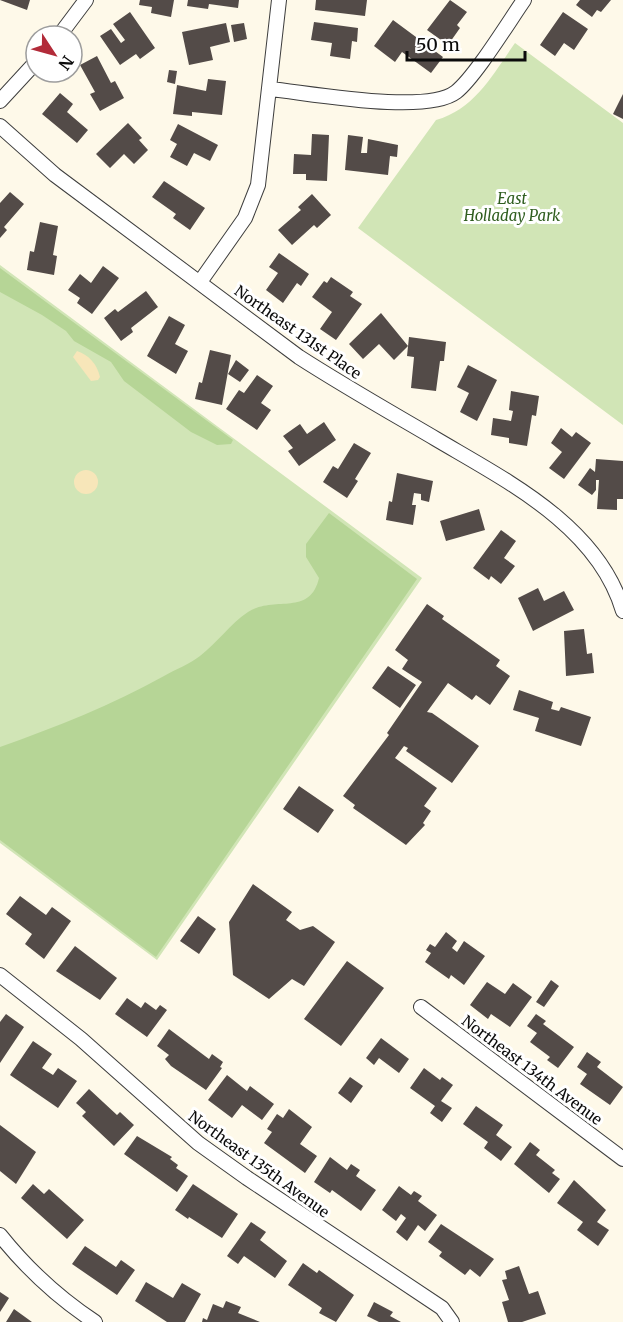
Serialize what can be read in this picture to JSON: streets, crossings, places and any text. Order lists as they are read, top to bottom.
{
  "streets": {
    "street": ["Northeast 131st Place", "Northeast 134th Avenue", "Northeast 135th Avenue"]
  },
  "parks": ["East Holladay Park"],
  "scale_bar": "50 m",
  "north": "bottom right"
}
